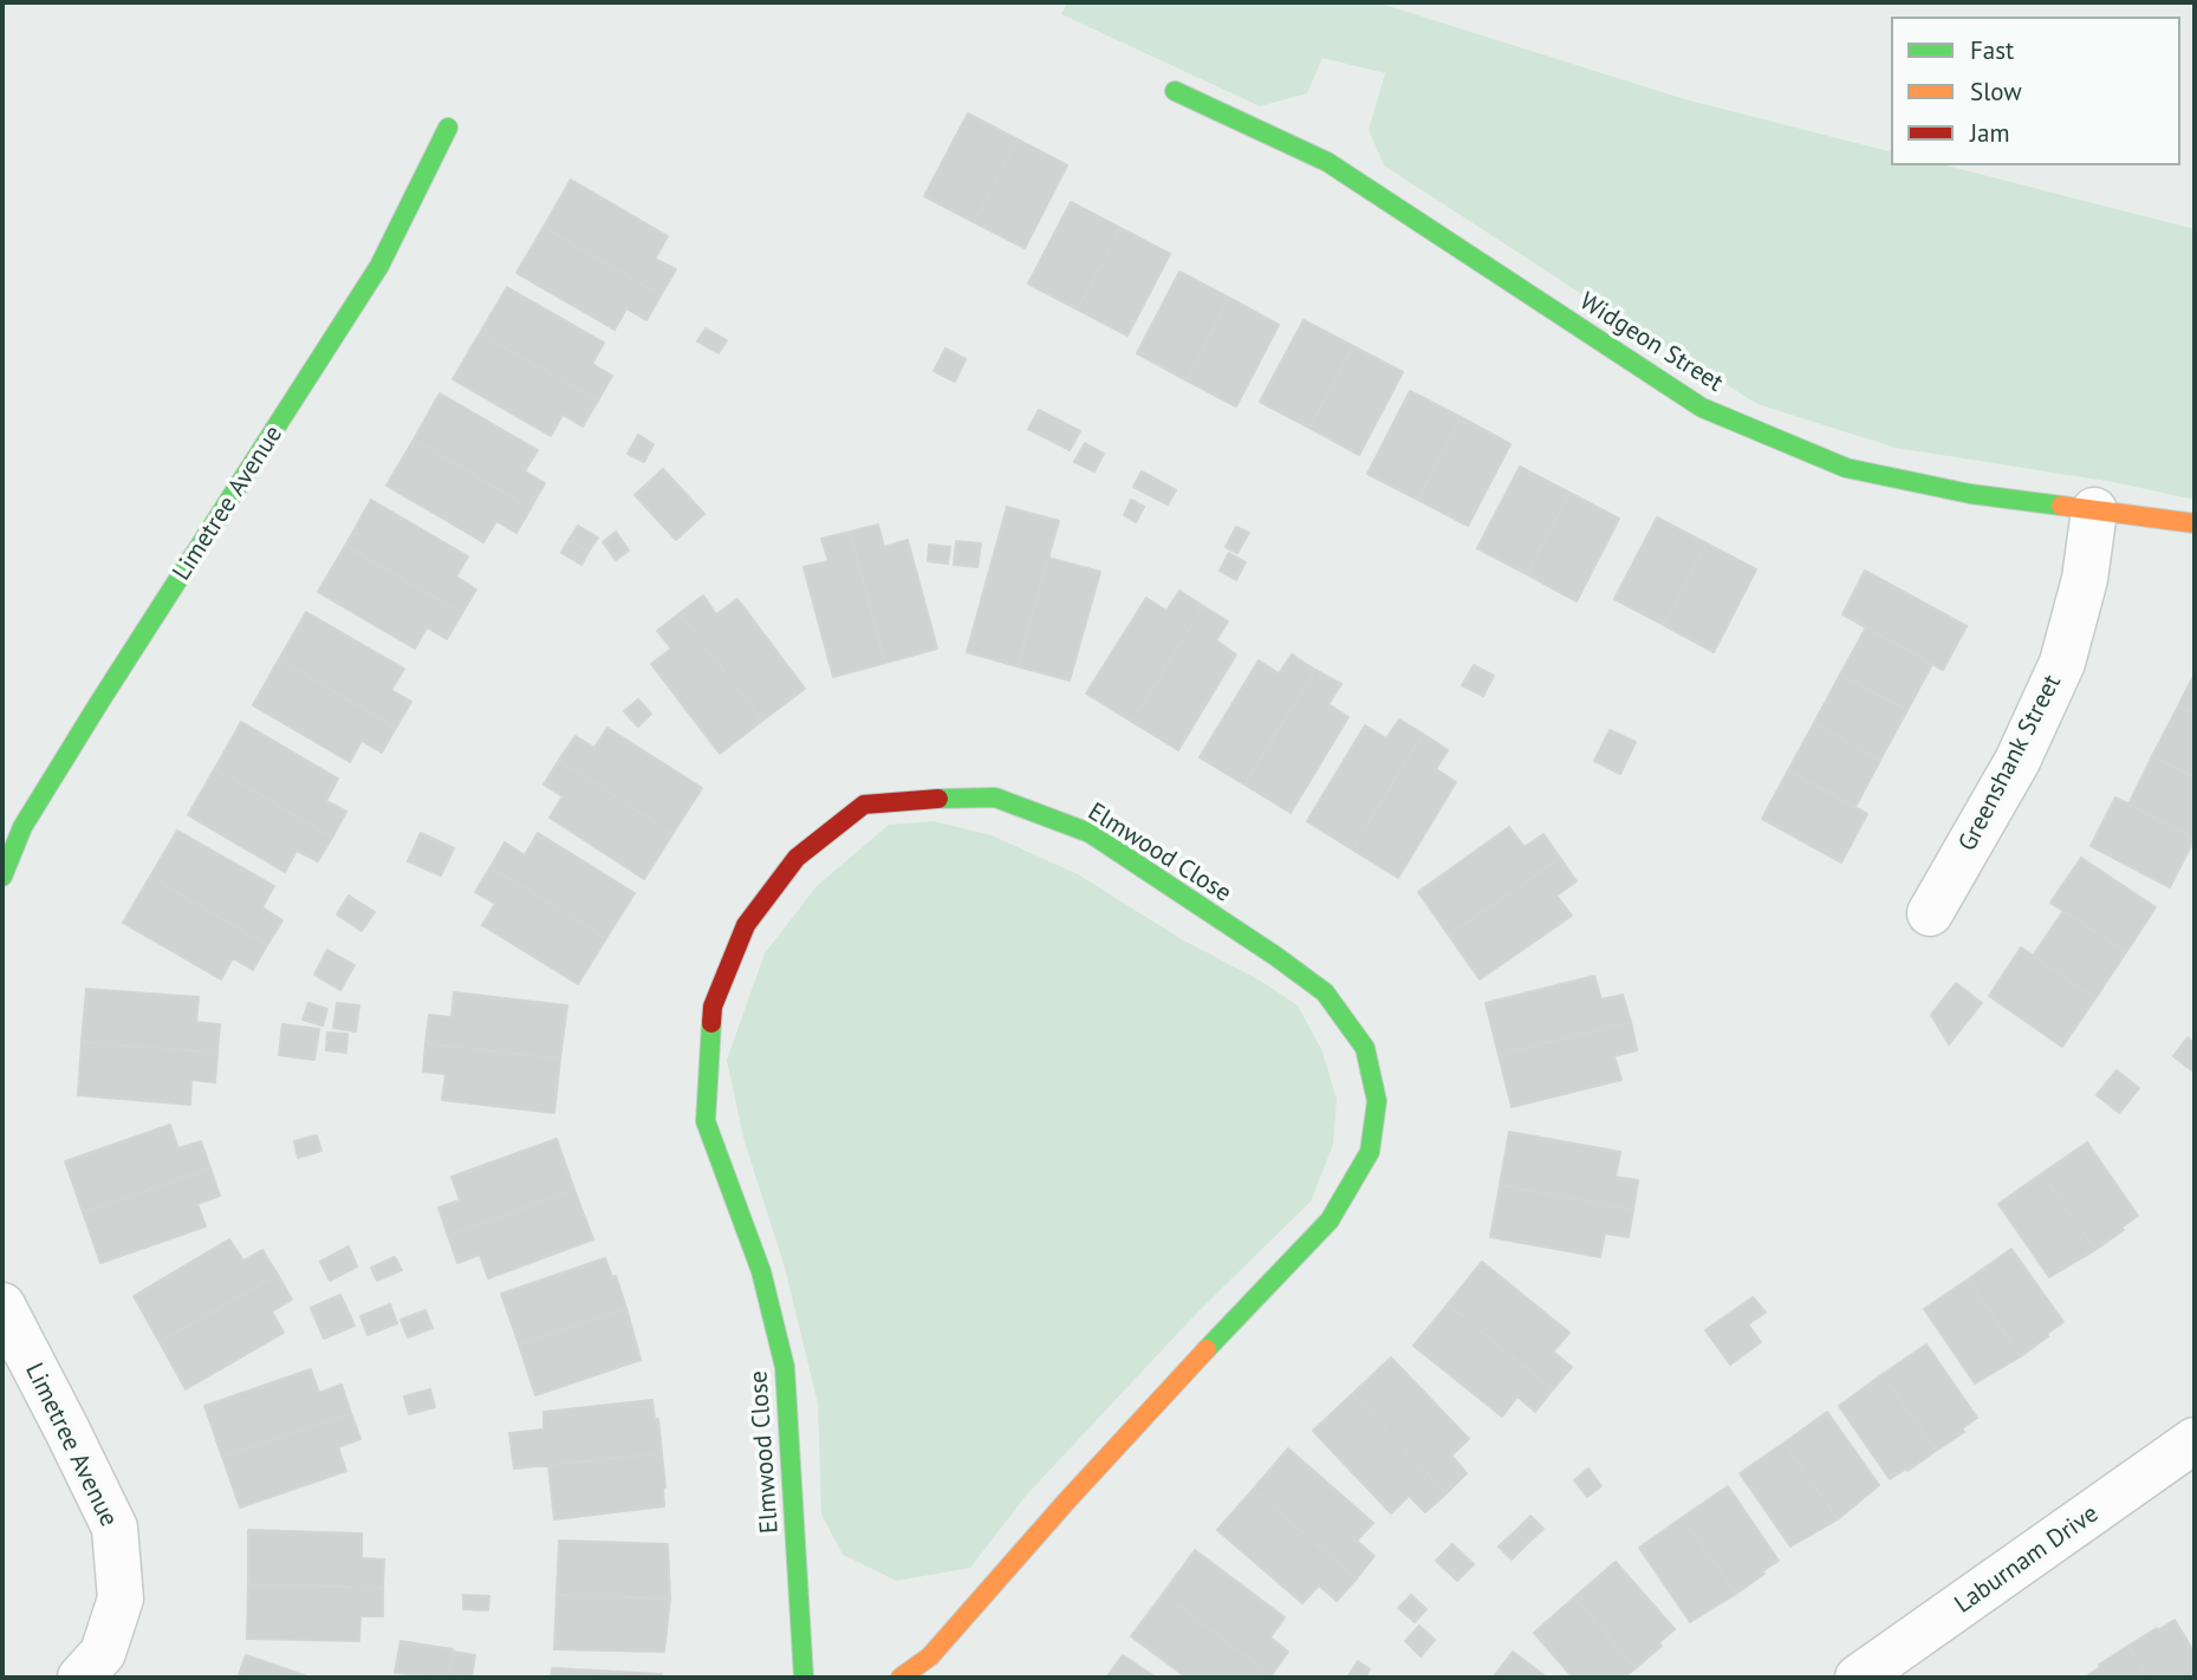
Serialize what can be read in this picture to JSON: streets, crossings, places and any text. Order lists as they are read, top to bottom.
{
  "streets": {
    "street": [
      "Widgeon Street",
      "Limetree Avenue",
      "Greenshank Street",
      "Elmwood Close",
      "Laburnam Drive"
    ]
  },
  "crossings": [
    ["Widgeon Street", "Greenshank Street"]
  ],
  "legend": ["Fast", "Slow", "Jam"]
}
